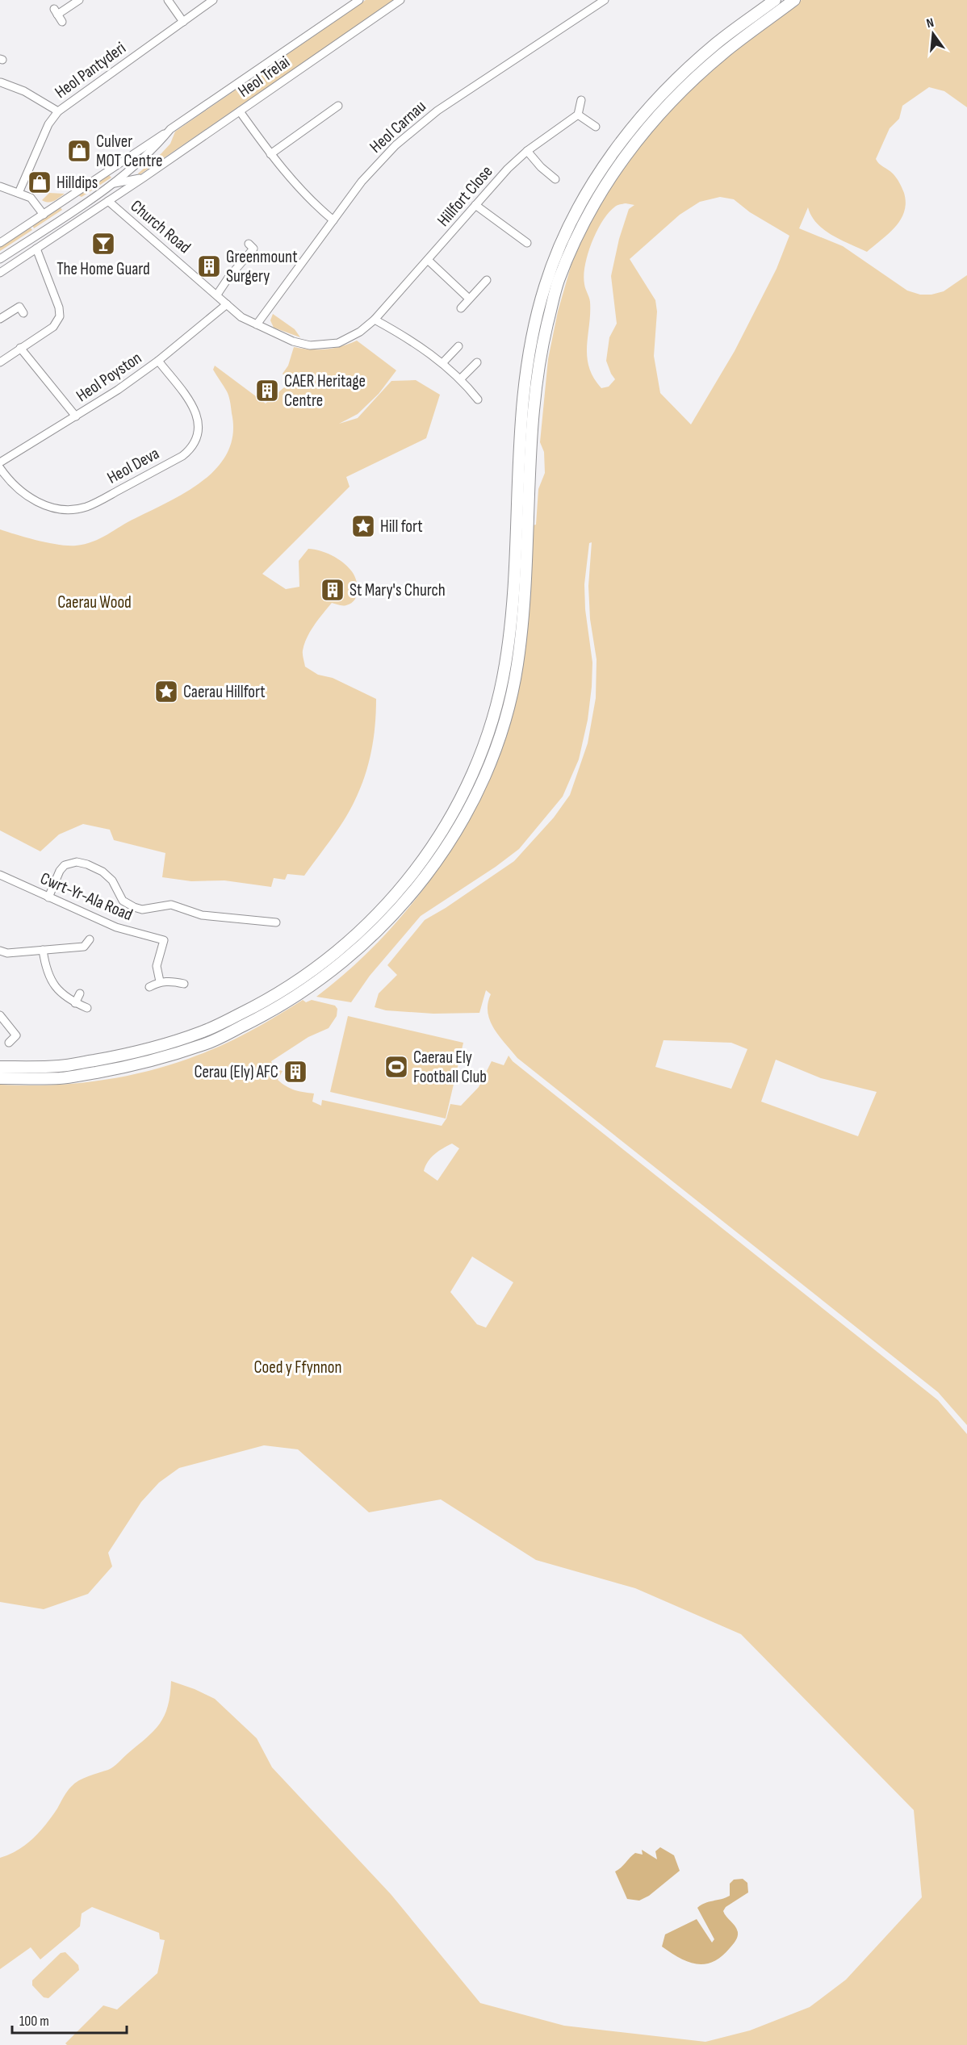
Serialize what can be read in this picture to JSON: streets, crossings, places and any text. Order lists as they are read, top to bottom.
{
  "streets": {
    "street": [
      "Heol Pantyderi",
      "Heol Trelai",
      "Heol Carnau",
      "Hillfort Close",
      "Church Road",
      "Heol Poyston",
      "Heol Deva",
      "Cwrt-Yr-Ala Road"
    ]
  },
  "crossings": [
    ["Heol Trelai", "Church Road"],
    ["Heol Carnau", "Church Road"],
    ["Hillfort Close", "Church Road"],
    ["Church Road", "Heol Poyston"],
    ["Heol Poyston", "Heol Deva"]
  ],
  "parks": ["Caerau Wood", "Coed y Ffynnon"],
  "places": {
    "shop": ["Culver MOT Centre", "Hilldips"],
    "bar": ["The Home Guard"],
    "building": [
      "Greenmount Surgery",
      "CAER Heritage Centre",
      "St Mary's Church",
      "Cerau (Ely) AFC"
    ],
    "place": ["Hill fort", "Caerau Hillfort"],
    "sports": ["Caerau Ely Football Club"]
  },
  "scale_bar": "100 m",
  "north": "top"
}
